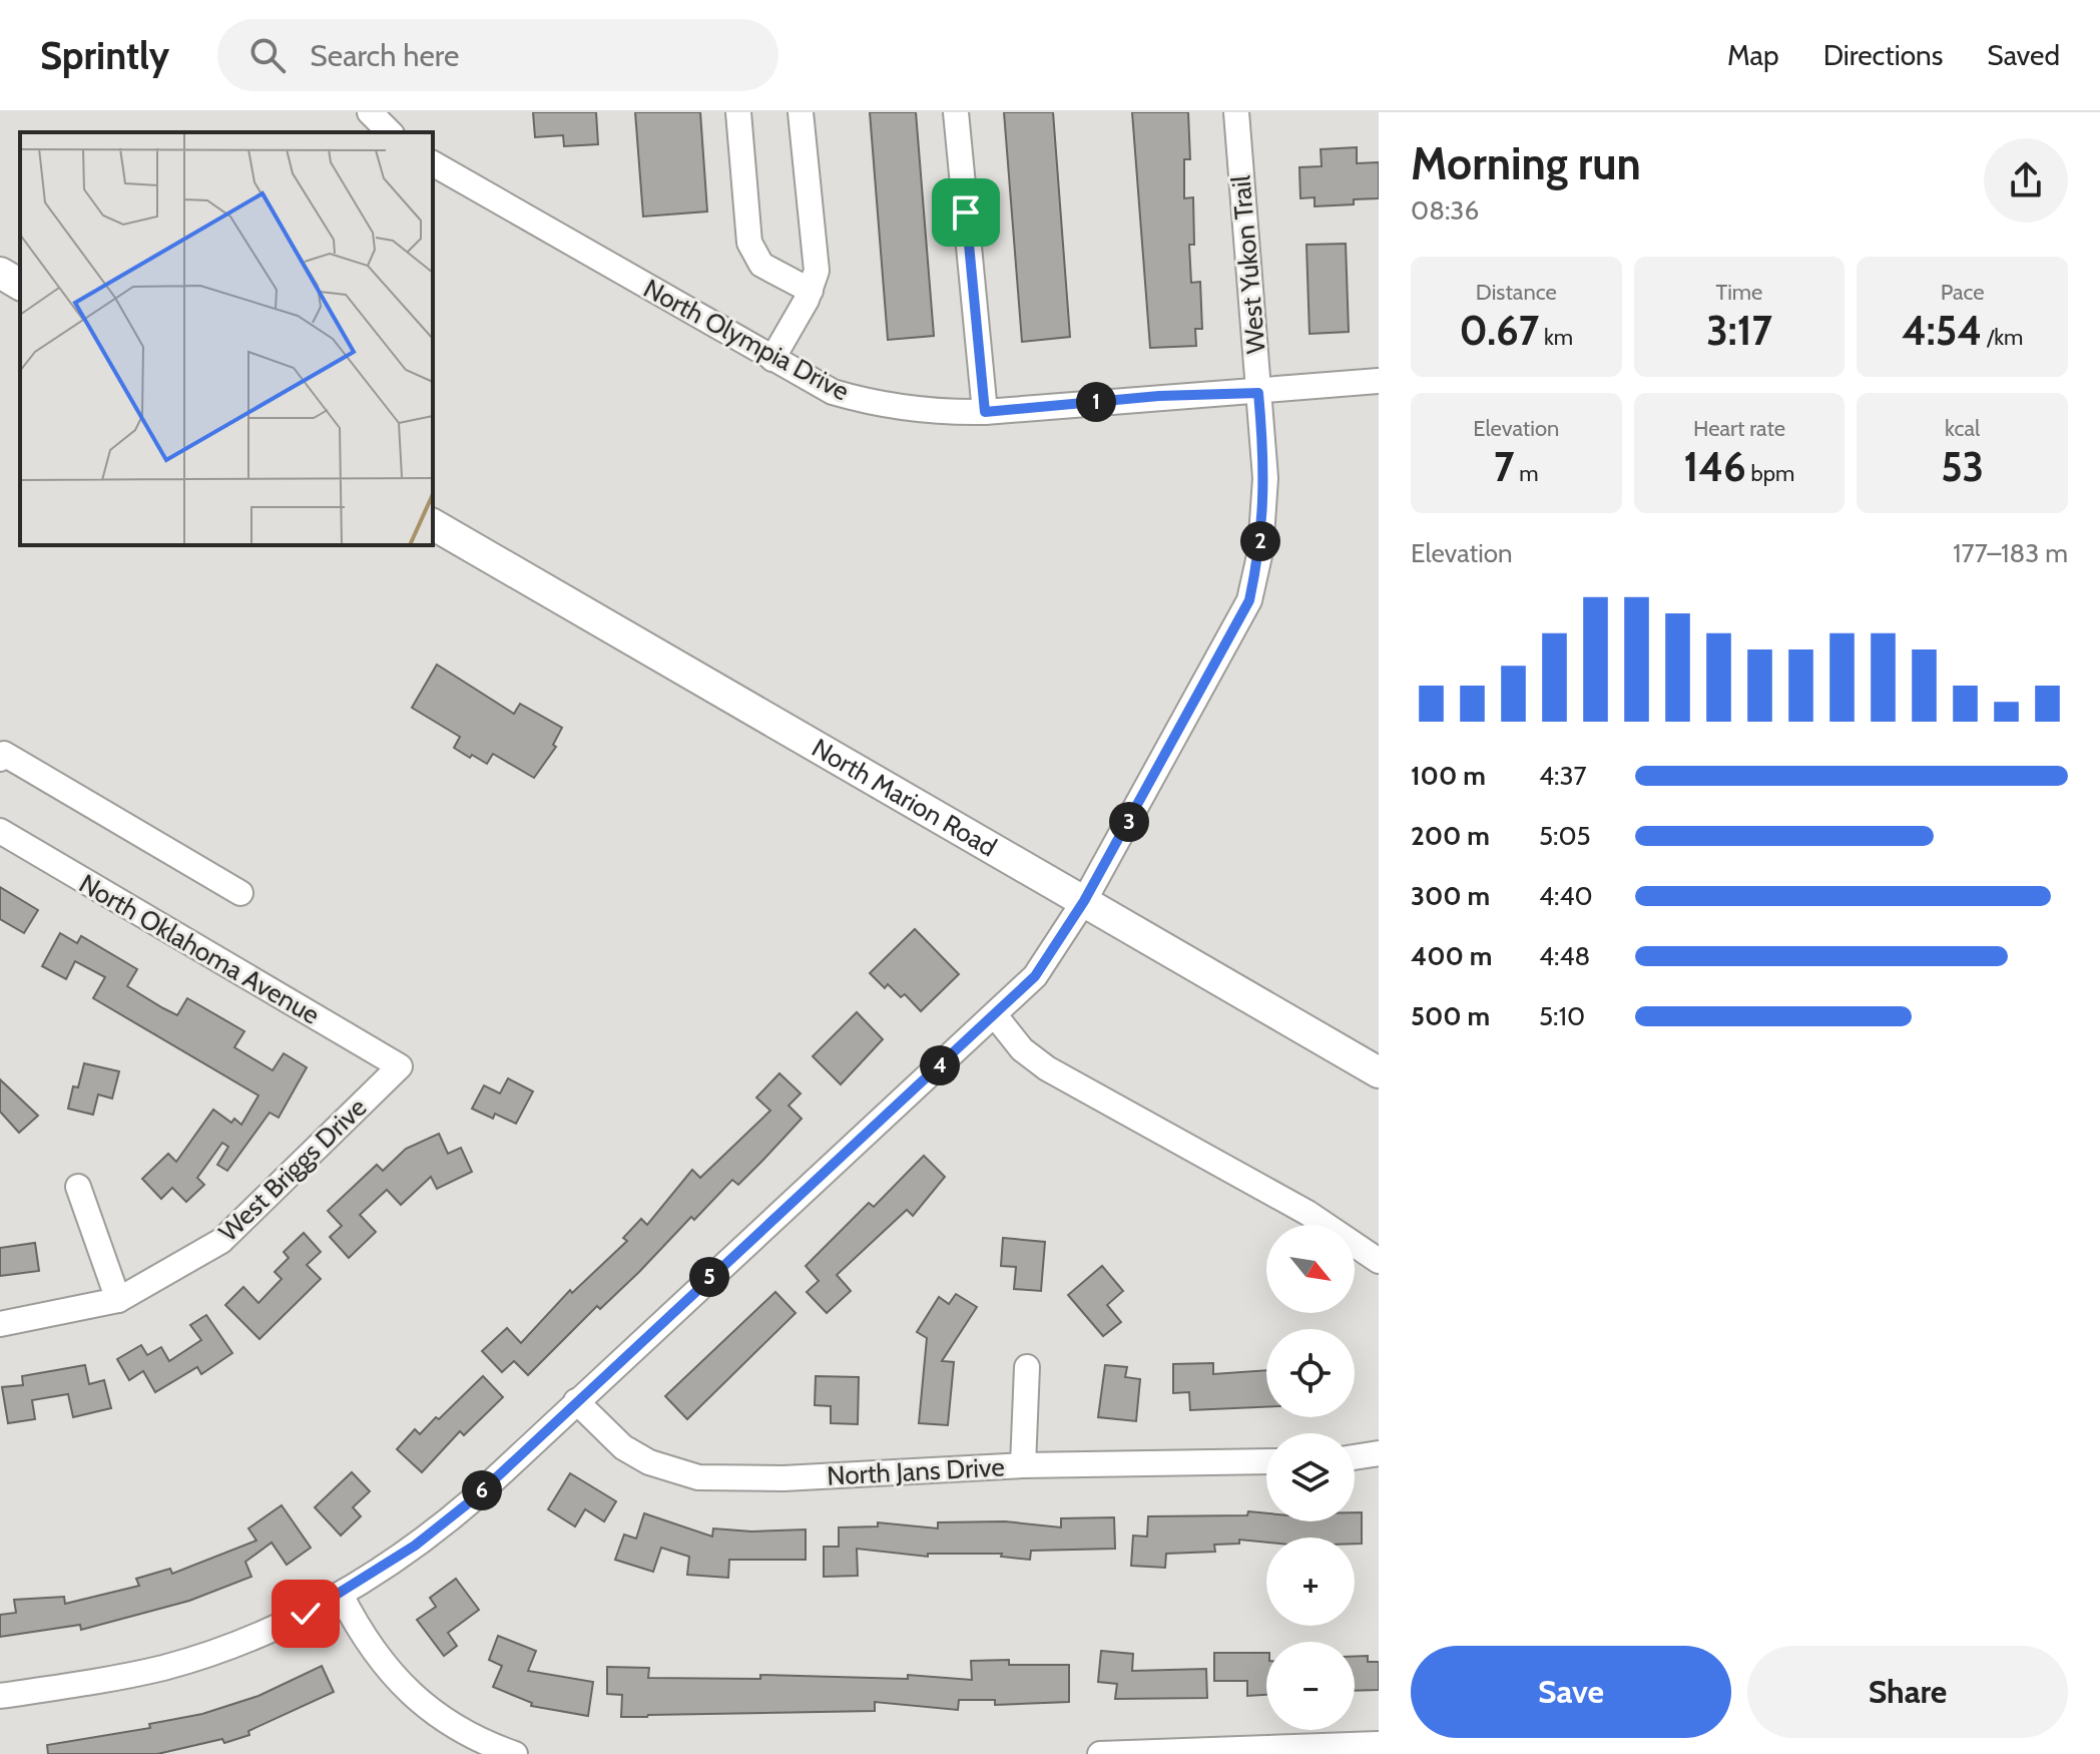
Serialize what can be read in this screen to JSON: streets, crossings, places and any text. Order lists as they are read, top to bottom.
{
  "streets": {
    "main road": ["North Marion Road"],
    "street": [
      "West Yukon Trail",
      "North Olympia Drive",
      "North Oklahoma Avenue",
      "West Briggs Drive",
      "North Jans Drive"
    ]
  },
  "crossings": [
    ["West Yukon Trail", "North Olympia Drive"],
    ["West Yukon Trail", "North Marion Road"],
    ["West Yukon Trail", "North Jans Drive"],
    ["North Oklahoma Avenue", "West Briggs Drive"]
  ],
  "north": "bottom right",
  "page": {
    "header": "Sprintly",
    "search": "Search here",
    "nav": ["Map", "Directions", "Saved"],
    "heading": ["Morning run", "08:36"],
    "stats": [
      ["Distance", "0.67 km"],
      ["Time", "3:17"],
      ["Pace", "4:54 /km"],
      ["Elevation", "7 m"],
      ["Heart rate", "146 bpm"],
      ["kcal", "53"]
    ],
    "pins": [
      "1",
      "2",
      "3",
      "4",
      "5",
      "6"
    ],
    "chart": ["Elevation", "177–183 m"],
    "list": [
      {
        "name": "100 m",
        "note": "4:37"
      },
      {
        "name": "200 m",
        "note": "5:05"
      },
      {
        "name": "300 m",
        "note": "4:40"
      },
      {
        "name": "400 m",
        "note": "4:48"
      },
      {
        "name": "500 m",
        "note": "5:10"
      }
    ],
    "map_buttons": ["+", "−"],
    "buttons": ["Save", "Share"]
  }
}
